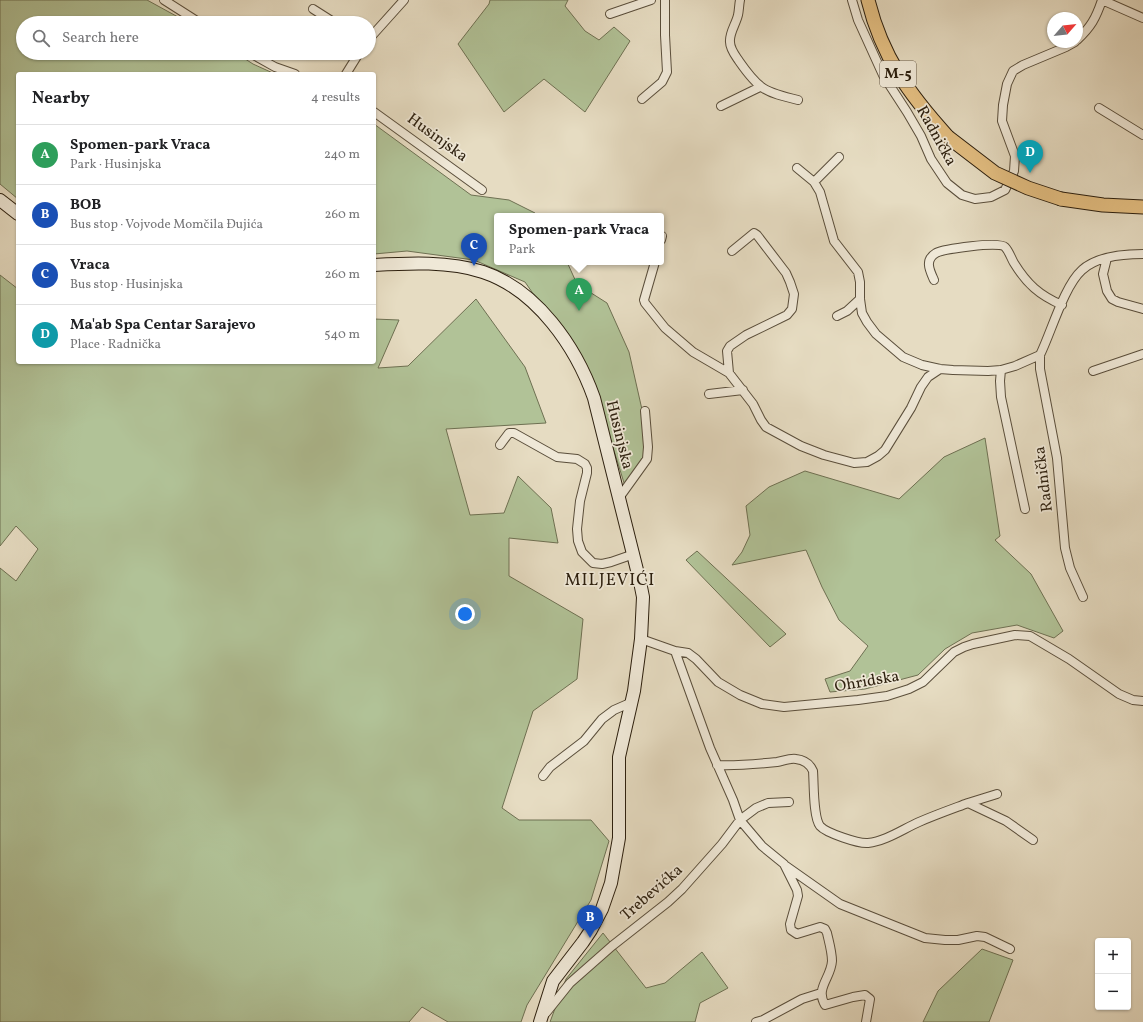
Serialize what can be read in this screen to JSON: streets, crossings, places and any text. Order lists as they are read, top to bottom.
{
  "streets": {
    "main road": ["M-5", "Husinjska"],
    "street": ["Radnička", "Ohridska", "Trebevićka"]
  },
  "crossings": [
    ["Husinjska", "Ohridska"],
    ["Husinjska", "Trebevićka"]
  ],
  "districts": ["MILJEVIĆI"],
  "north": "top right",
  "page": {
    "search": "Search here",
    "heading": ["Nearby", "4 results"],
    "list": [
      {
        "mark": "A",
        "name": "Spomen-park Vraca",
        "note": "Park · Husinjska",
        "value": "240 m"
      },
      {
        "mark": "B",
        "name": "BOB",
        "note": "Bus stop · Vojvode Momčila Đujića",
        "value": "260 m"
      },
      {
        "mark": "C",
        "name": "Vraca",
        "note": "Bus stop · Husinjska",
        "value": "260 m"
      },
      {
        "mark": "D",
        "name": "Ma'ab Spa Centar Sarajevo",
        "note": "Place · Radnička",
        "value": "540 m"
      }
    ],
    "pins": [
      "D",
      "C",
      "A",
      "B"
    ],
    "popup": ["Spomen-park Vraca", "Park"],
    "map_buttons": ["+", "−"]
  }
}
